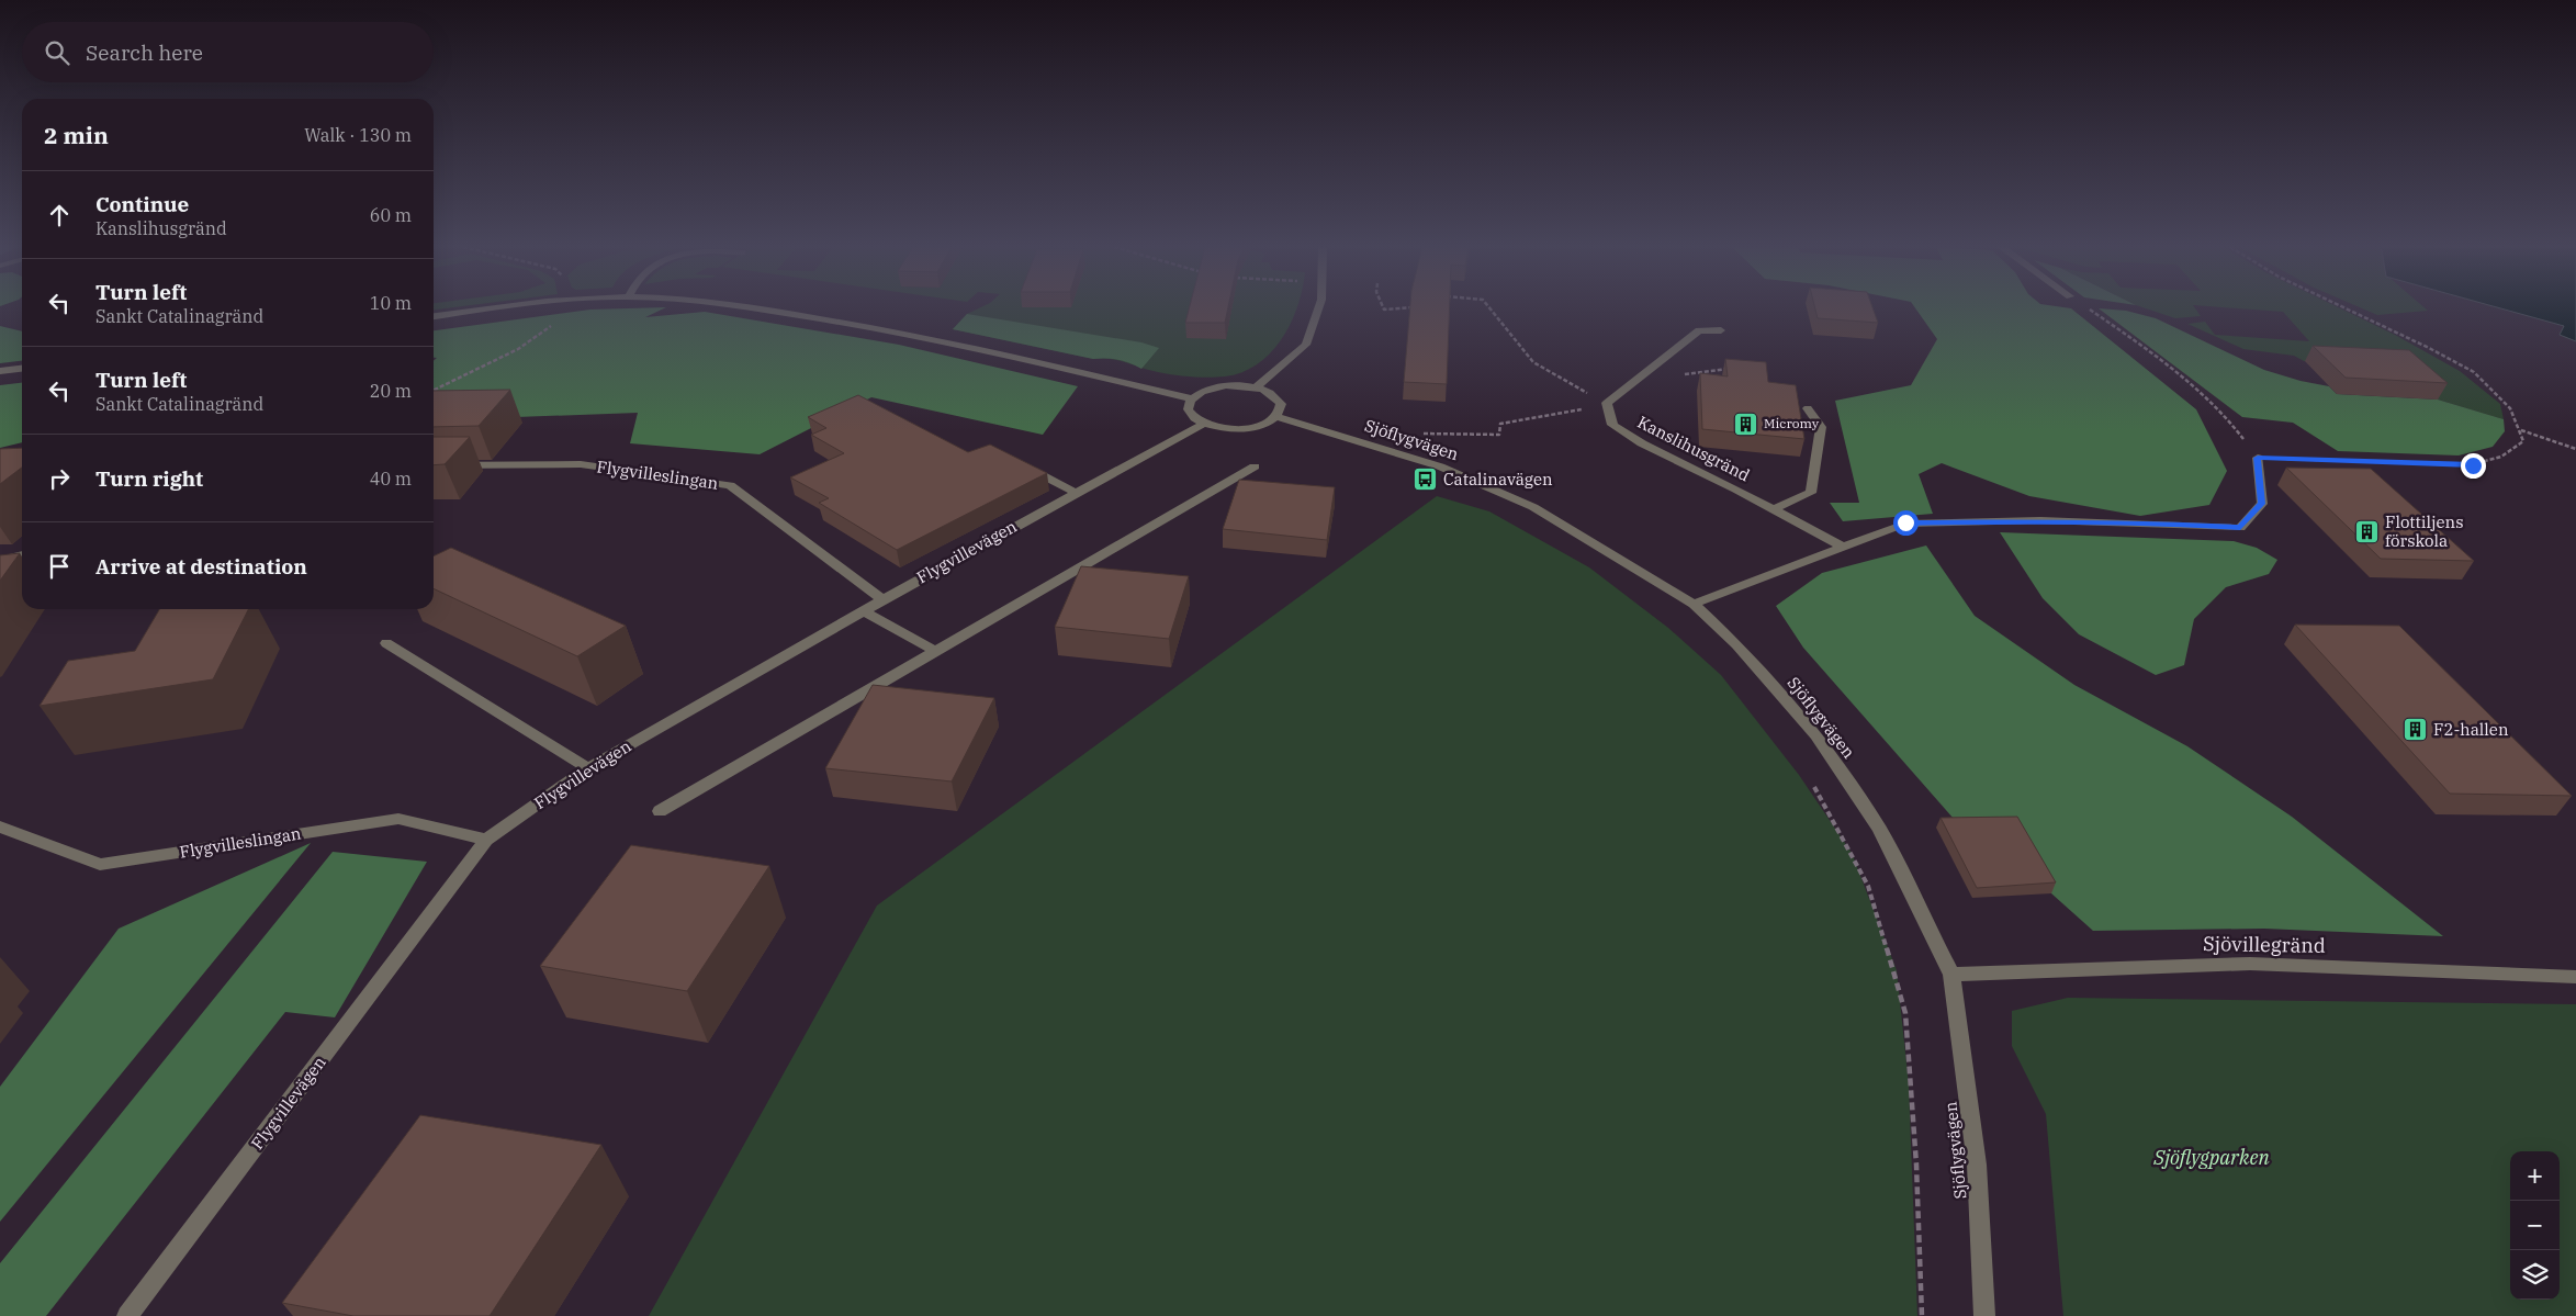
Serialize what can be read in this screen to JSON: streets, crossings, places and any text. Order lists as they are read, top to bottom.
{
  "streets": {
    "street": [
      "Sjöflygvägen",
      "Kanslihusgränd",
      "Flygvilleslingan",
      "Flygvillevägen",
      "Sjövillegränd"
    ]
  },
  "crossings": [
    ["Sjöflygvägen", "Sjövillegränd"],
    ["Flygvilleslingan", "Flygvillevägen"]
  ],
  "parks": ["Sjöflygparken"],
  "places": {
    "building": ["Micromy", "Flottiljens förskola", "F2-hallen"],
    "bus stop": ["Catalinavägen"]
  },
  "page": {
    "search": "Search here",
    "heading": ["2 min", "Walk · 130 m"],
    "list": [
      ["Continue", "Kanslihusgränd", "60 m"],
      ["Turn left", "Sankt Catalinagränd", "10 m"],
      ["Turn left", "Sankt Catalinagränd", "20 m"],
      ["Turn right", "40 m"],
      "Arrive at destination"
    ],
    "map_buttons": ["+", "−"]
  }
}
